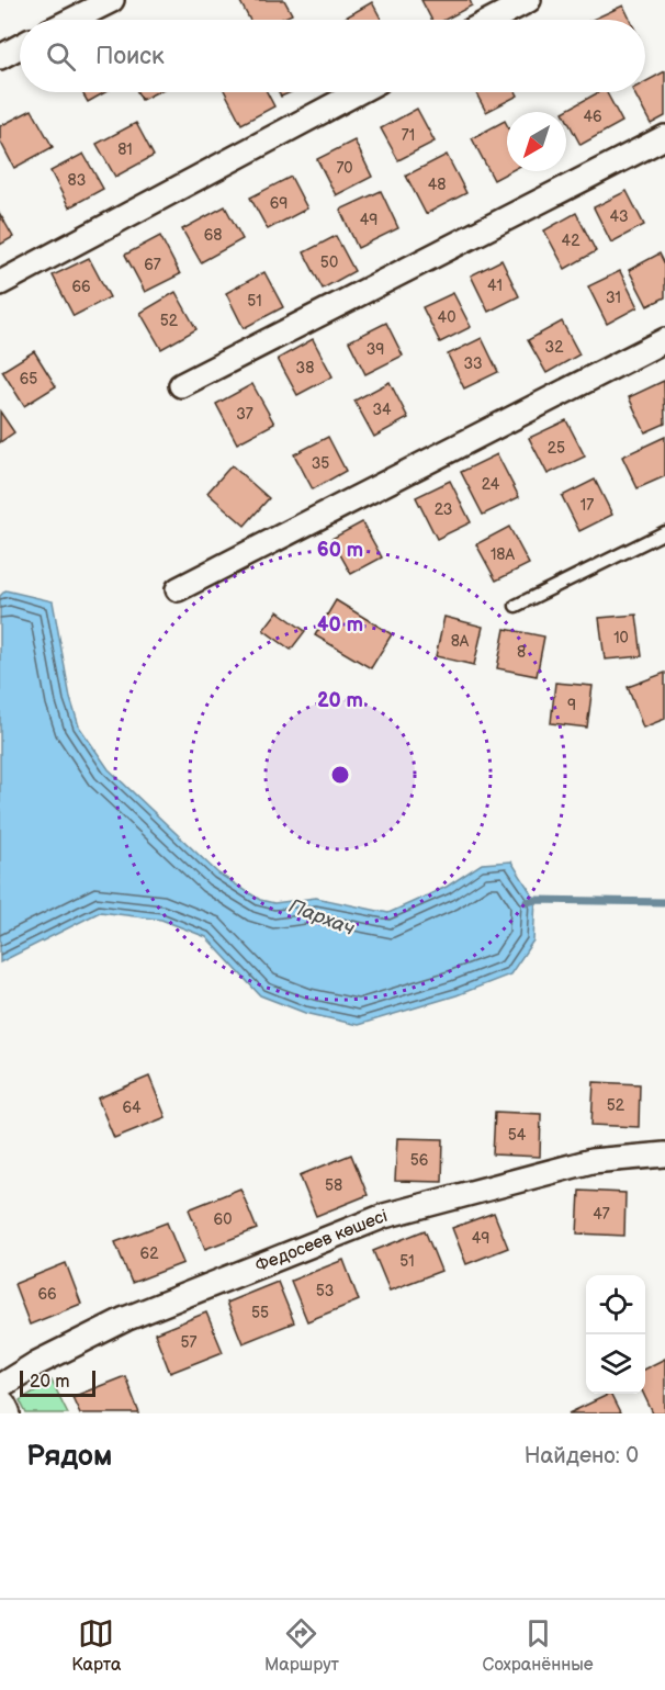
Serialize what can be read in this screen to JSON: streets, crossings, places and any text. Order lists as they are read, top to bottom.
{
  "streets": {
    "street": ["Федосеев көшесі"]
  },
  "water": ["Пархач"],
  "house_numbers": [
    "46",
    "71",
    "81",
    "70",
    "83",
    "48",
    "69",
    "43",
    "49",
    "68",
    "42",
    "50",
    "67",
    "41",
    "66",
    "31",
    "51",
    "40",
    "52",
    "32",
    "39",
    "33",
    "38",
    "65",
    "34",
    "37",
    "25",
    "35",
    "24",
    "17",
    "23",
    "18А",
    "10",
    "8А",
    "8",
    "9",
    "52",
    "64",
    "54",
    "56",
    "58",
    "47",
    "60",
    "49",
    "62",
    "51",
    "53",
    "66",
    "55",
    "57"
  ],
  "scale_bar": "20 m",
  "north": "bottom left",
  "page": {
    "search": "Поиск",
    "scale": "20 m",
    "heading": ["Рядом", "Найдено: 0"],
    "nav": ["Карта", "Маршрут", "Сохранённые"]
  },
  "rings": ["60 m", "40 m", "20 m"]
}
